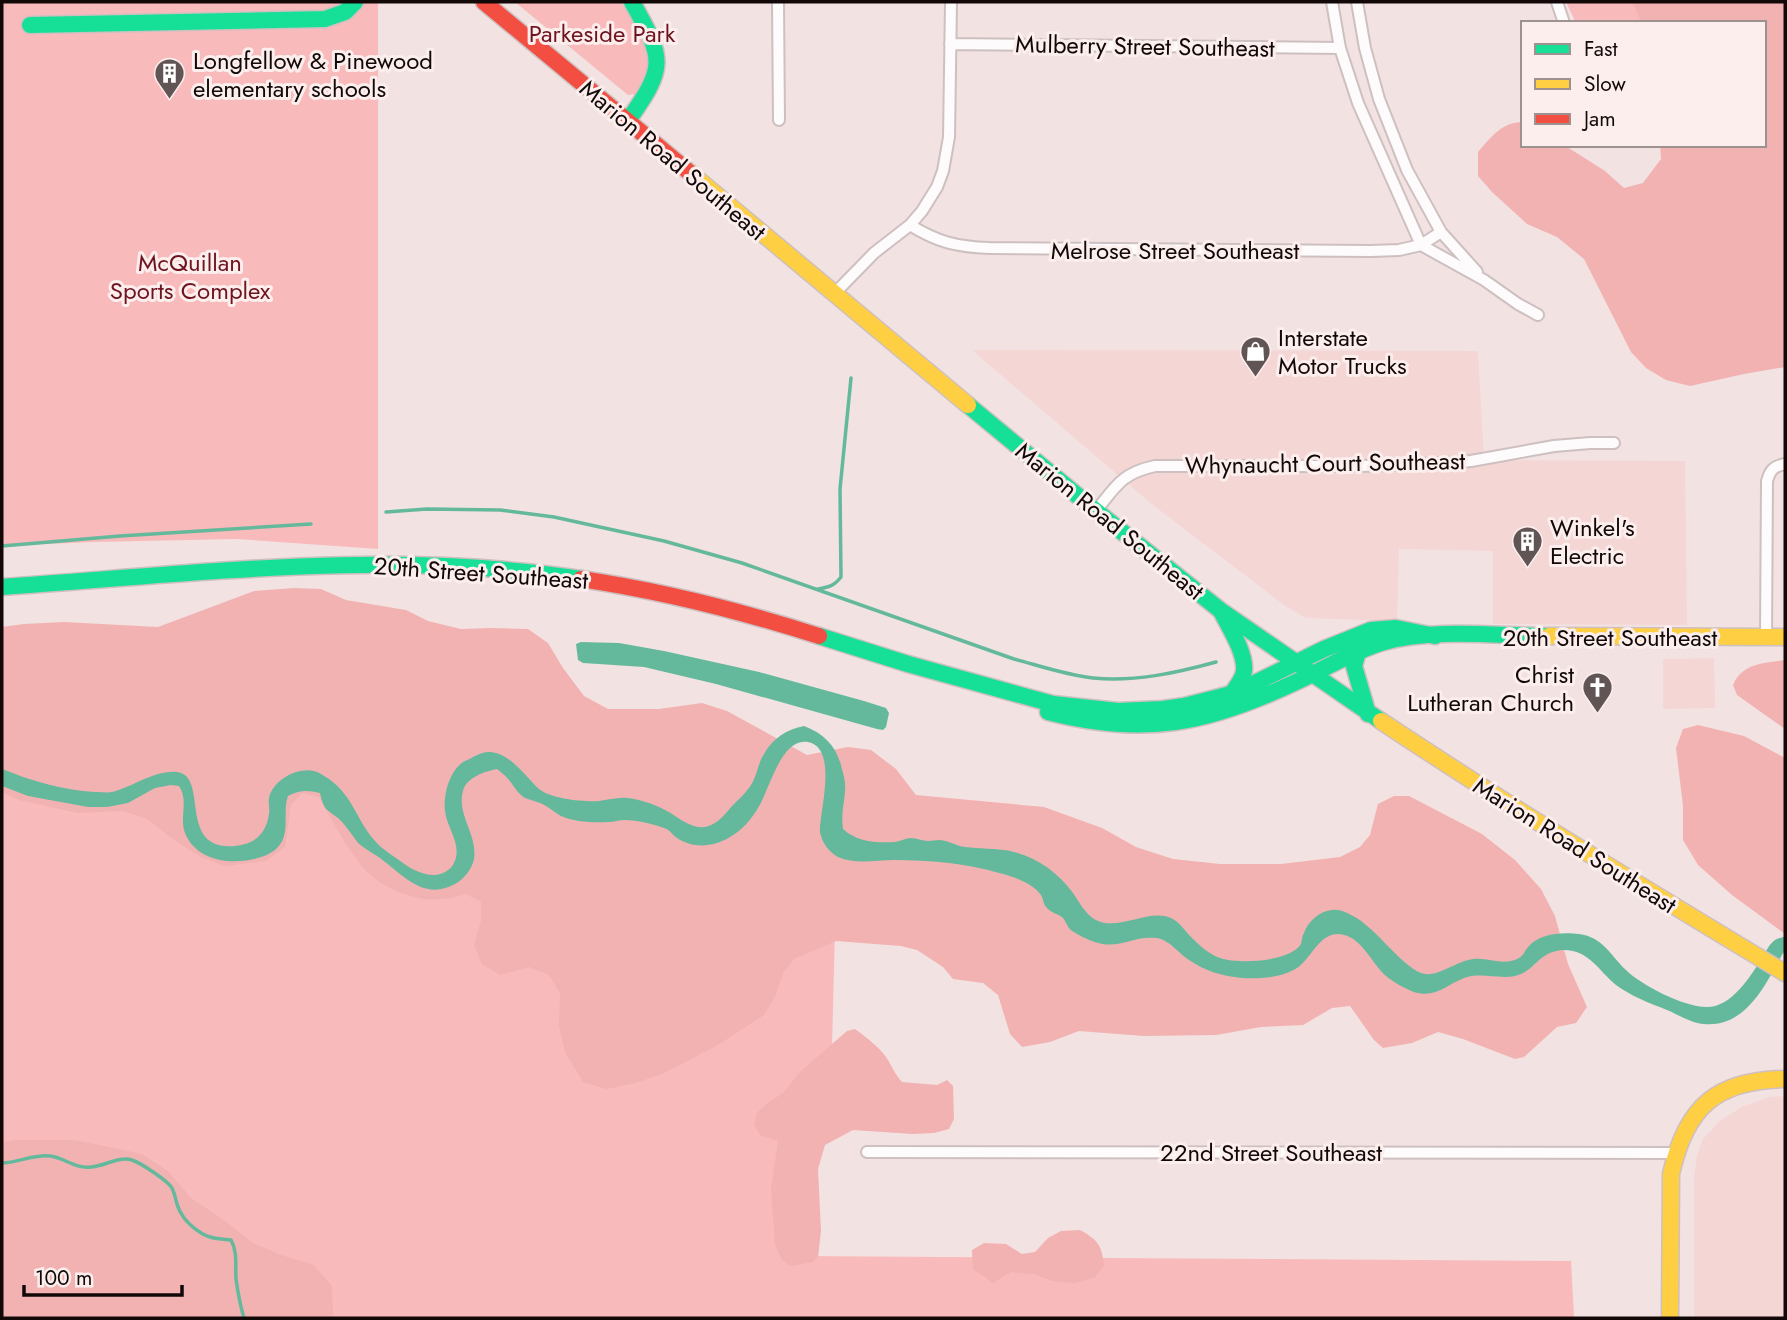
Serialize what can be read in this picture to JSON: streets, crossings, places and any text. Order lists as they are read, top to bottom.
{
  "streets": {
    "street": [
      "Mulberry Street Southeast",
      "Marion Road Southeast",
      "Melrose Street Southeast",
      "Whynaucht Court Southeast",
      "20th Street Southeast",
      "22nd Street Southeast"
    ]
  },
  "crossings": [
    ["Marion Road Southeast", "Whynaucht Court Southeast"],
    ["Marion Road Southeast", "20th Street Southeast"]
  ],
  "parks": ["Parkeside Park", "McQuillan Sports Complex"],
  "places": {
    "building": ["Longfellow & Pinewood elementary schools", "Winkel's Electric"],
    "shop": ["Interstate Motor Trucks"],
    "church": ["Christ Lutheran Church"]
  },
  "legend": ["Fast", "Slow", "Jam"],
  "scale_bar": "100 m"
}
